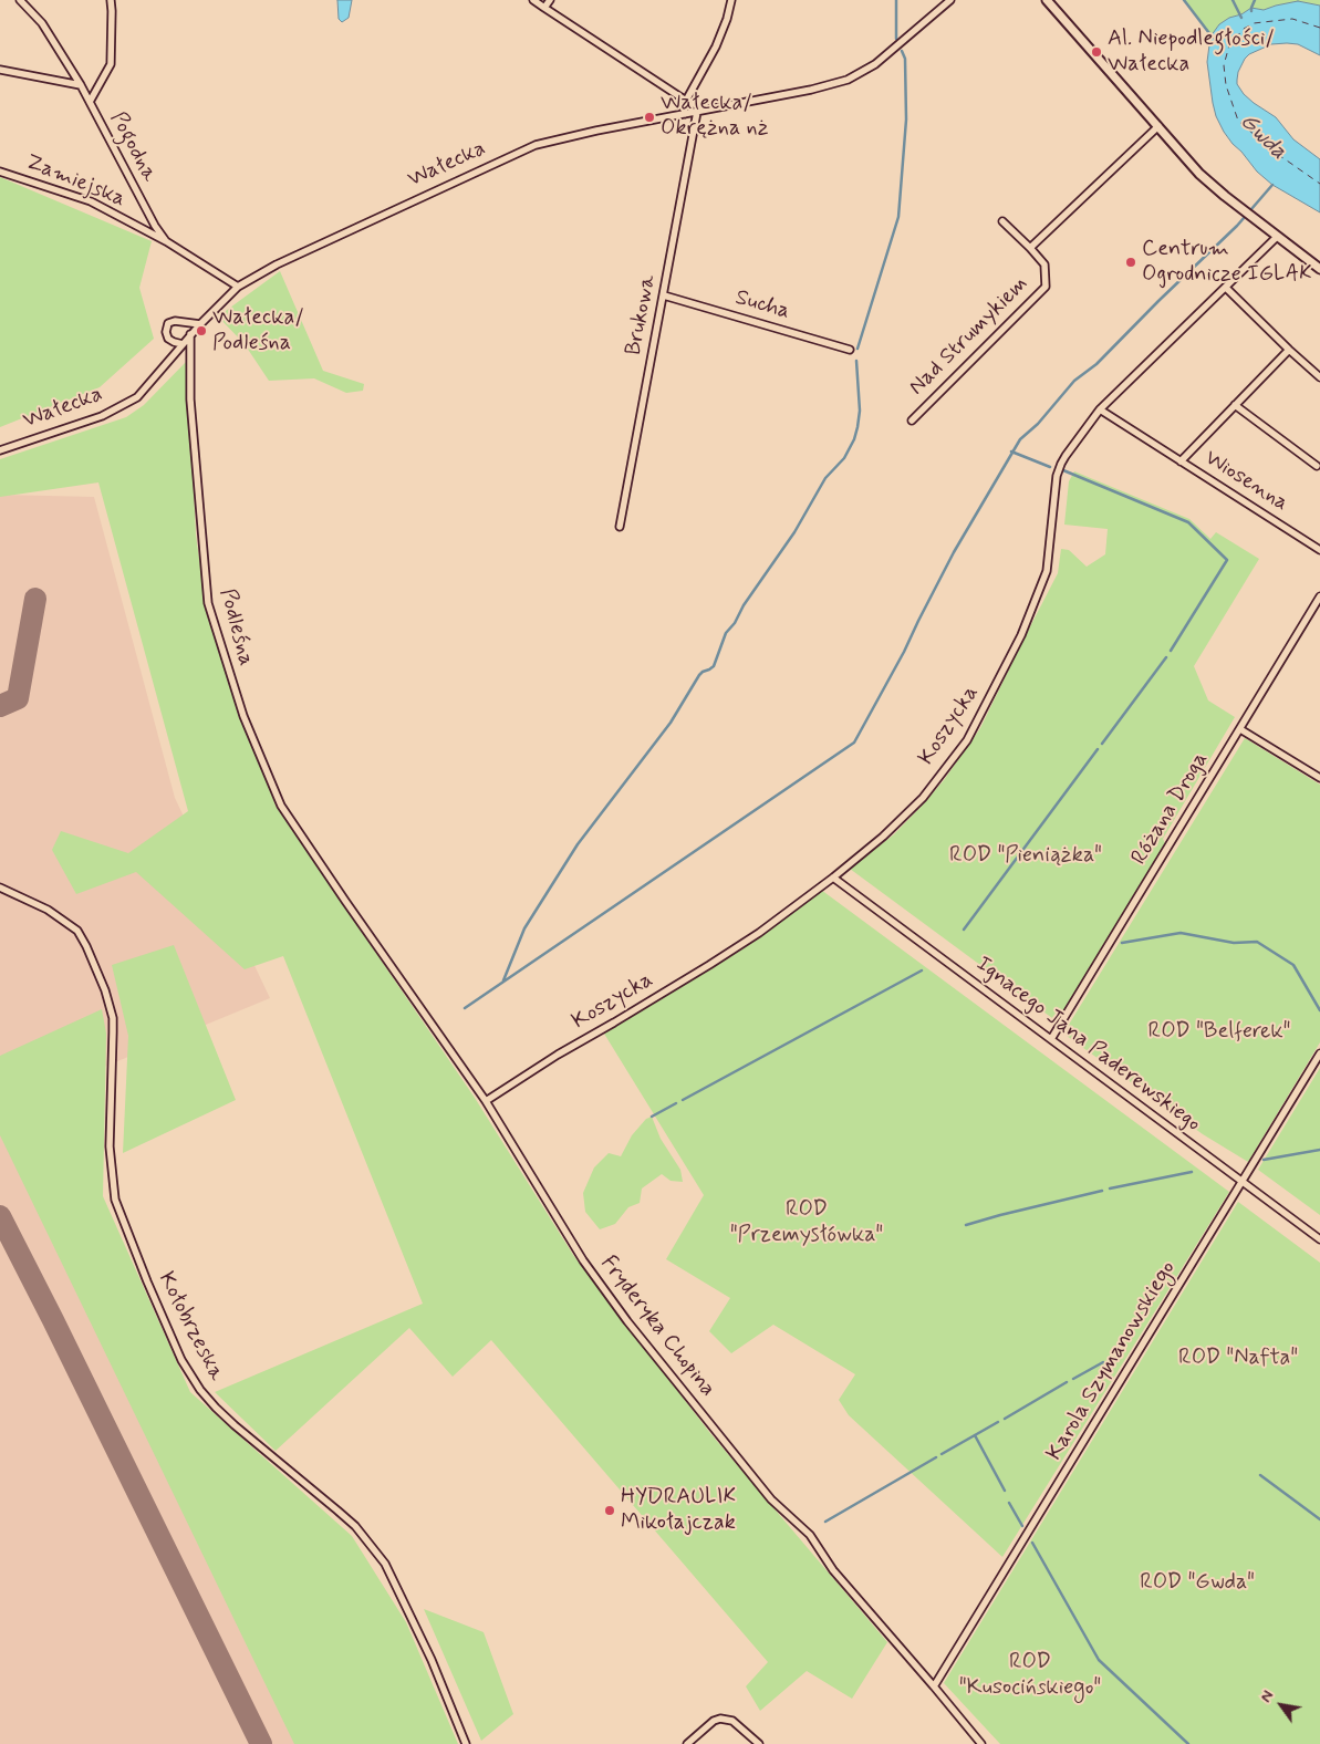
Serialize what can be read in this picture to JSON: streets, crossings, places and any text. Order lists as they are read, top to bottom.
{
  "streets": {
    "street": [
      "Pogodna",
      "Wałecka",
      "Zamiejska",
      "Sucha",
      "Brukowa",
      "Nad Strumykiem",
      "Wiosenna",
      "Podleśna",
      "Koszycka",
      "Różana Droga",
      "Ignacego Jana Paderewskiego",
      "Kołobrzeska",
      "Fryderyka Chopina",
      "Karola Szymanowskiego"
    ]
  },
  "crossings": [
    ["Pogodna", "Wałecka"],
    ["Pogodna", "Zamiejska"],
    ["Wałecka", "Brukowa"],
    ["Wałecka", "Podleśna"],
    ["Sucha", "Brukowa"],
    ["Wiosenna", "Koszycka"],
    ["Podleśna", "Fryderyka Chopina"],
    ["Koszycka", "Ignacego Jana Paderewskiego"],
    ["Koszycka", "Fryderyka Chopina"],
    ["Różana Droga", "Ignacego Jana Paderewskiego"],
    ["Ignacego Jana Paderewskiego", "Karola Szymanowskiego"],
    ["Fryderyka Chopina", "Karola Szymanowskiego"]
  ],
  "water": ["Gwda"],
  "parks": [
    "ROD \"Pieniążka\"",
    "ROD \"Belferek\"",
    "ROD \"Przemysłówka\"",
    "ROD \"Nafta\"",
    "ROD \"Gwda\"",
    "ROD \"Kusocińskiego\""
  ],
  "places": [
    "Al. Niepodległości/ Wałecka",
    "Wałecka/ Okrężna nż",
    "Centrum Ogrodnicze IGLAK",
    "Wałecka/ Podleśna",
    "HYDRAULIK Mikołajczak"
  ],
  "north": "top left"
}
